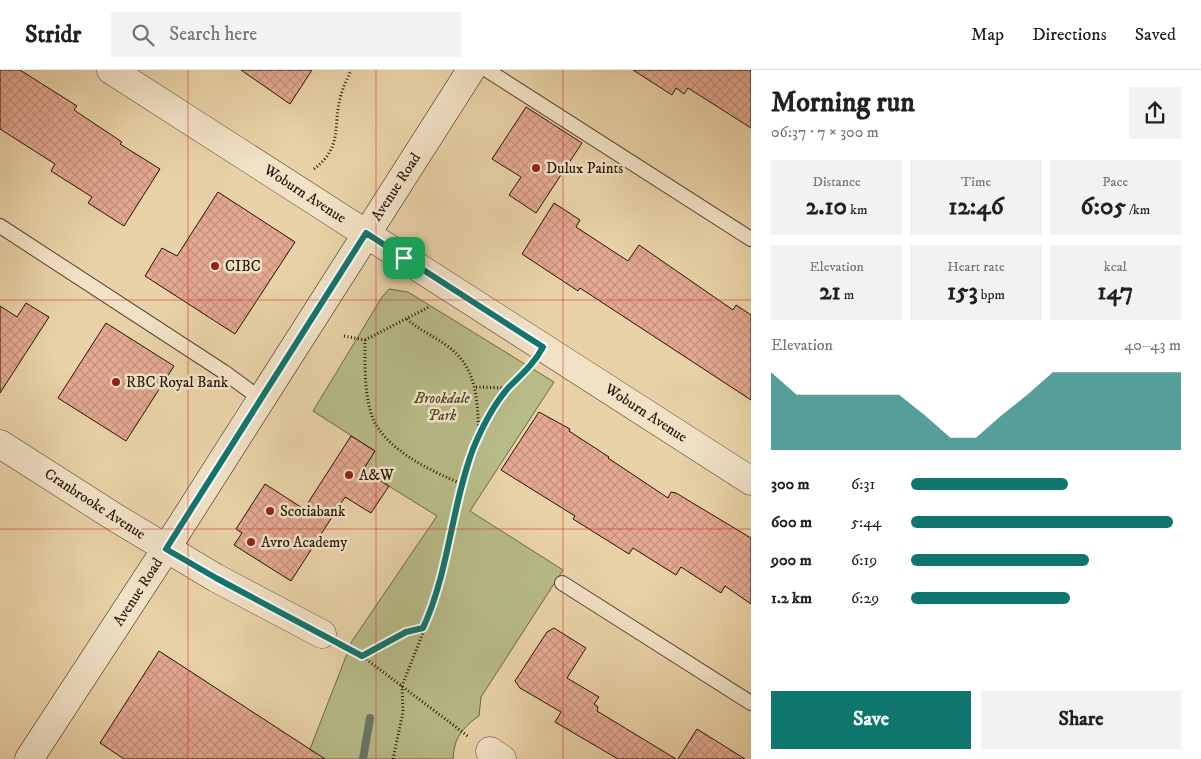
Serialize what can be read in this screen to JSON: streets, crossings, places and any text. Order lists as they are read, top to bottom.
{
  "streets": {
    "street": ["Avenue Road", "Woburn Avenue", "Cranbrooke Avenue"]
  },
  "crossings": [
    ["Avenue Road", "Woburn Avenue"],
    ["Avenue Road", "Cranbrooke Avenue"]
  ],
  "parks": ["Brookdale Park"],
  "places": [
    "Dulux Paints",
    "CIBC",
    "RBC Royal Bank",
    "A&W",
    "Scotiabank",
    "Avro Academy"
  ],
  "page": {
    "header": "Stridr",
    "search": "Search here",
    "nav": ["Map", "Directions", "Saved"],
    "heading": ["Morning run", "06:37 · 7 × 300 m"],
    "stats": [
      ["Distance", "2.10 km"],
      ["Time", "12:46"],
      ["Pace", "6:05 /km"],
      ["Elevation", "21 m"],
      ["Heart rate", "153 bpm"],
      ["kcal", "147"]
    ],
    "chart": ["Elevation", "40–43 m"],
    "list": [
      {
        "name": "300 m",
        "note": "6:31"
      },
      {
        "name": "600 m",
        "note": "5:44"
      },
      {
        "name": "900 m",
        "note": "6:19"
      },
      {
        "name": "1.2 km",
        "note": "6:29"
      }
    ],
    "buttons": ["Save", "Share"]
  }
}
